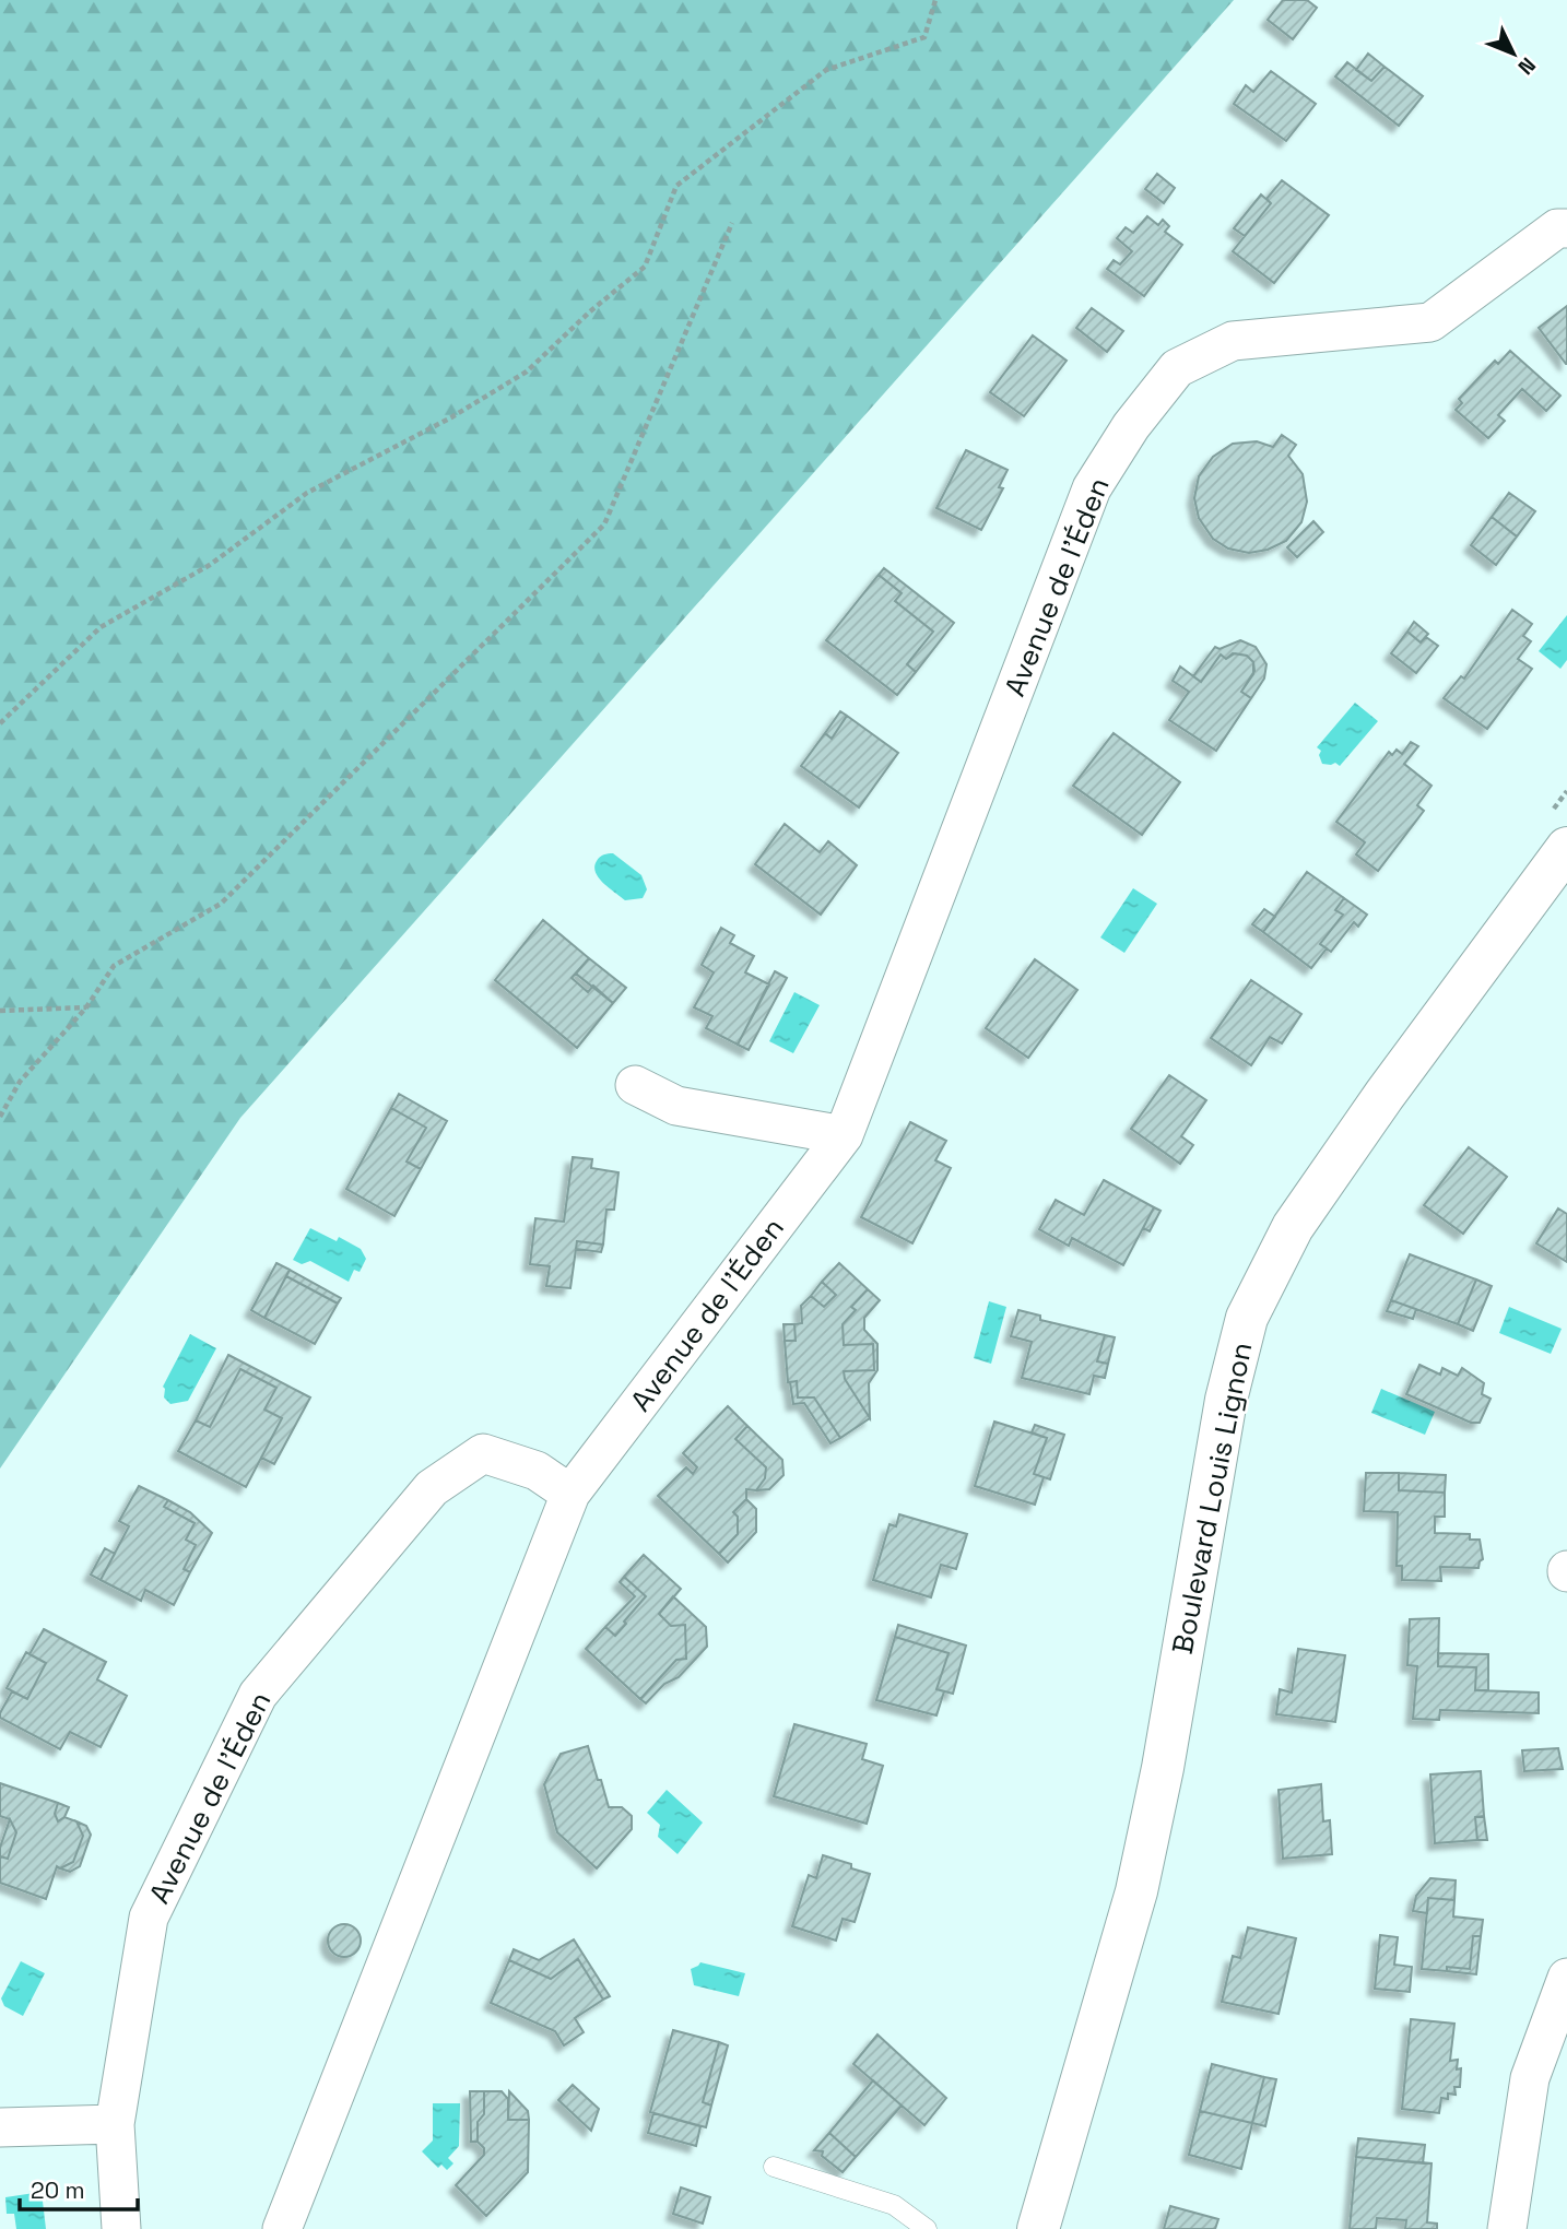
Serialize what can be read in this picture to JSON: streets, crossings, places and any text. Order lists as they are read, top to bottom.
{
  "streets": {
    "main road": ["Boulevard Louis Lignon"],
    "street": ["Avenue de l'Éden"]
  },
  "scale_bar": "20 m",
  "north": "bottom right"
}
